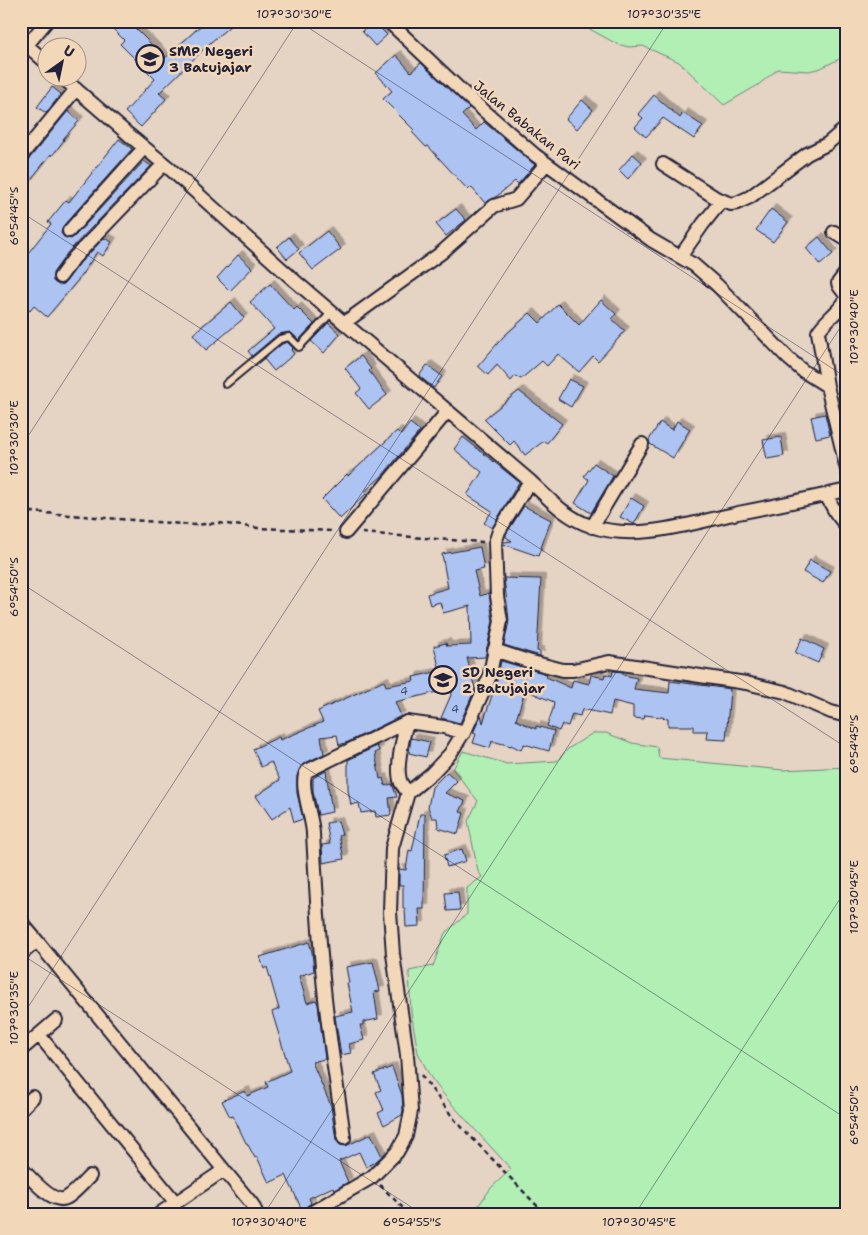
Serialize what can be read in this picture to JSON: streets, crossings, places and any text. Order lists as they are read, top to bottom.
{
  "streets": {
    "street": ["Jalan Babakan Pari"]
  },
  "places": {
    "school or university": ["SMP Negeri 3 Batujajar", "SD Negeri 2 Batujajar"]
  },
  "house_numbers": ["4", "4"],
  "north": "top right",
  "coordinates": [
    "107°30'30\"E",
    "107°30'35\"E",
    "6°54'45\"S",
    "107°30'40\"E",
    "6°54'50\"S",
    "107°30'45\"E",
    "6°54'55\"S"
  ]
}
